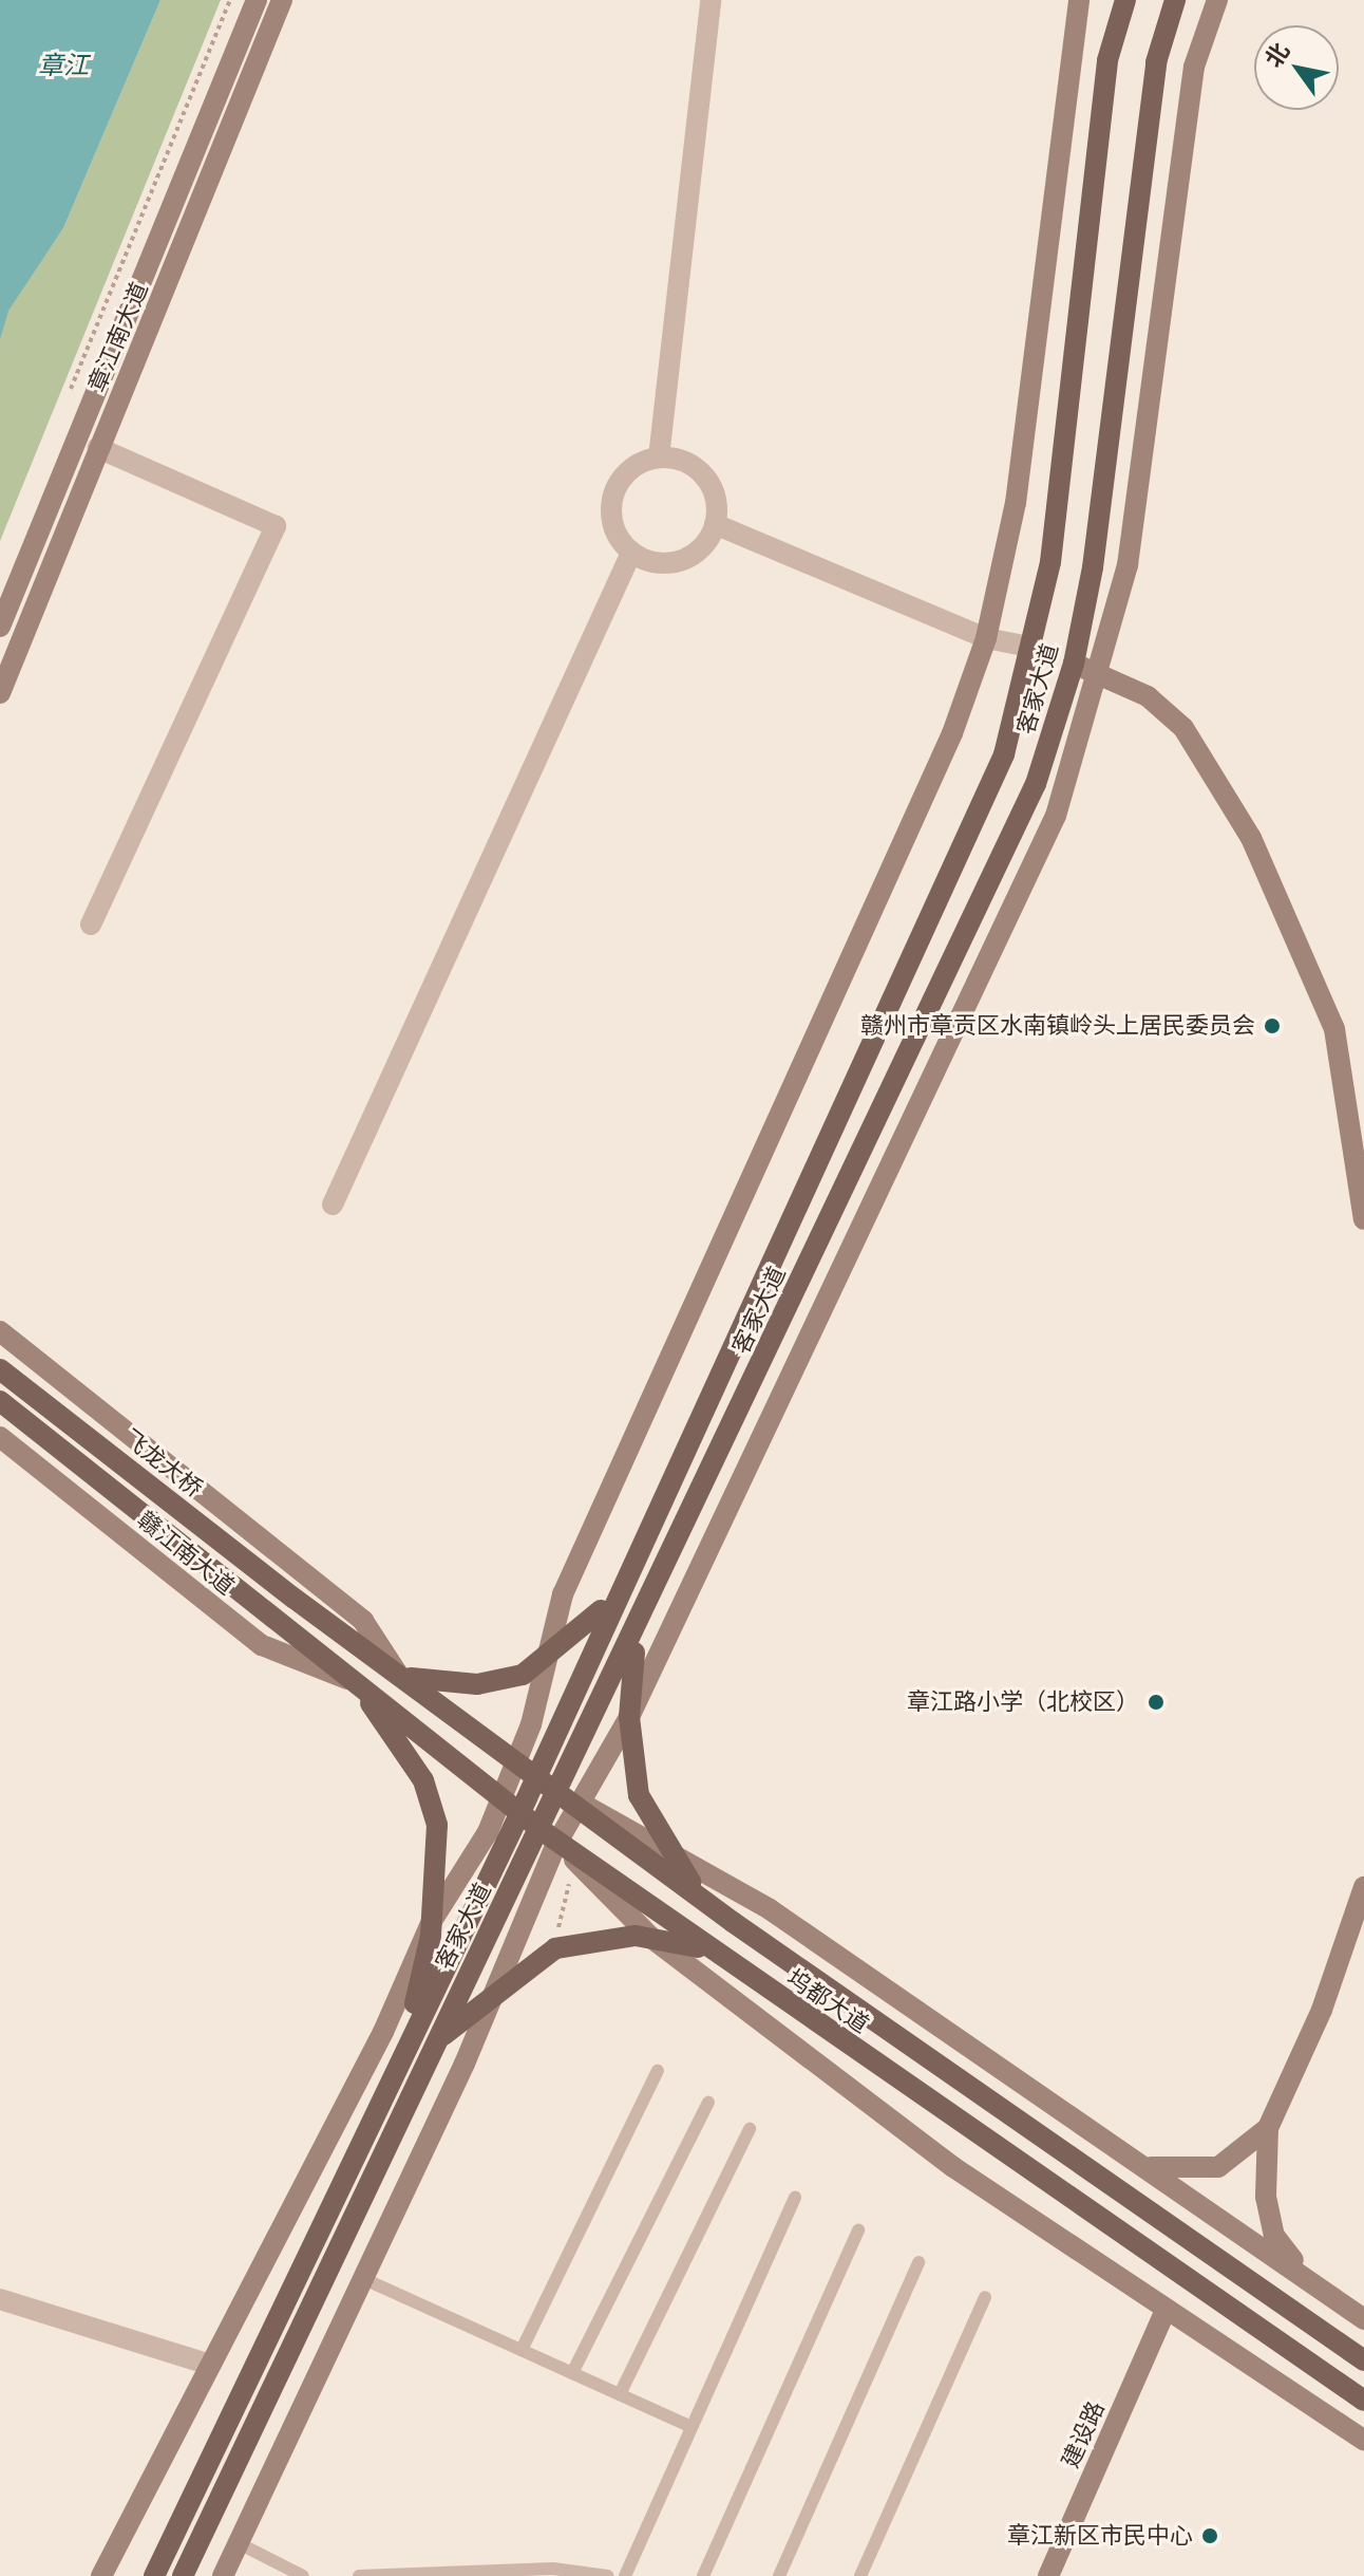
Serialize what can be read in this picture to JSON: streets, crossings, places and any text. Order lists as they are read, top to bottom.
{
  "streets": {
    "main road": ["客家大道", "飞龙大桥", "坞都大道"],
    "street": ["章江南大道", "赣江南大道", "建设路"]
  },
  "crossings": [
    ["客家大道", "坞都大道"],
    ["飞龙大桥", "坞都大道"],
    ["赣江南大道", "坞都大道"]
  ],
  "water": ["章江"],
  "places": ["赣州市章贡区水南镇岭头上居民委员会", "章江路小学（北校区）", "章江新区市民中心"],
  "north": "top left"
}
